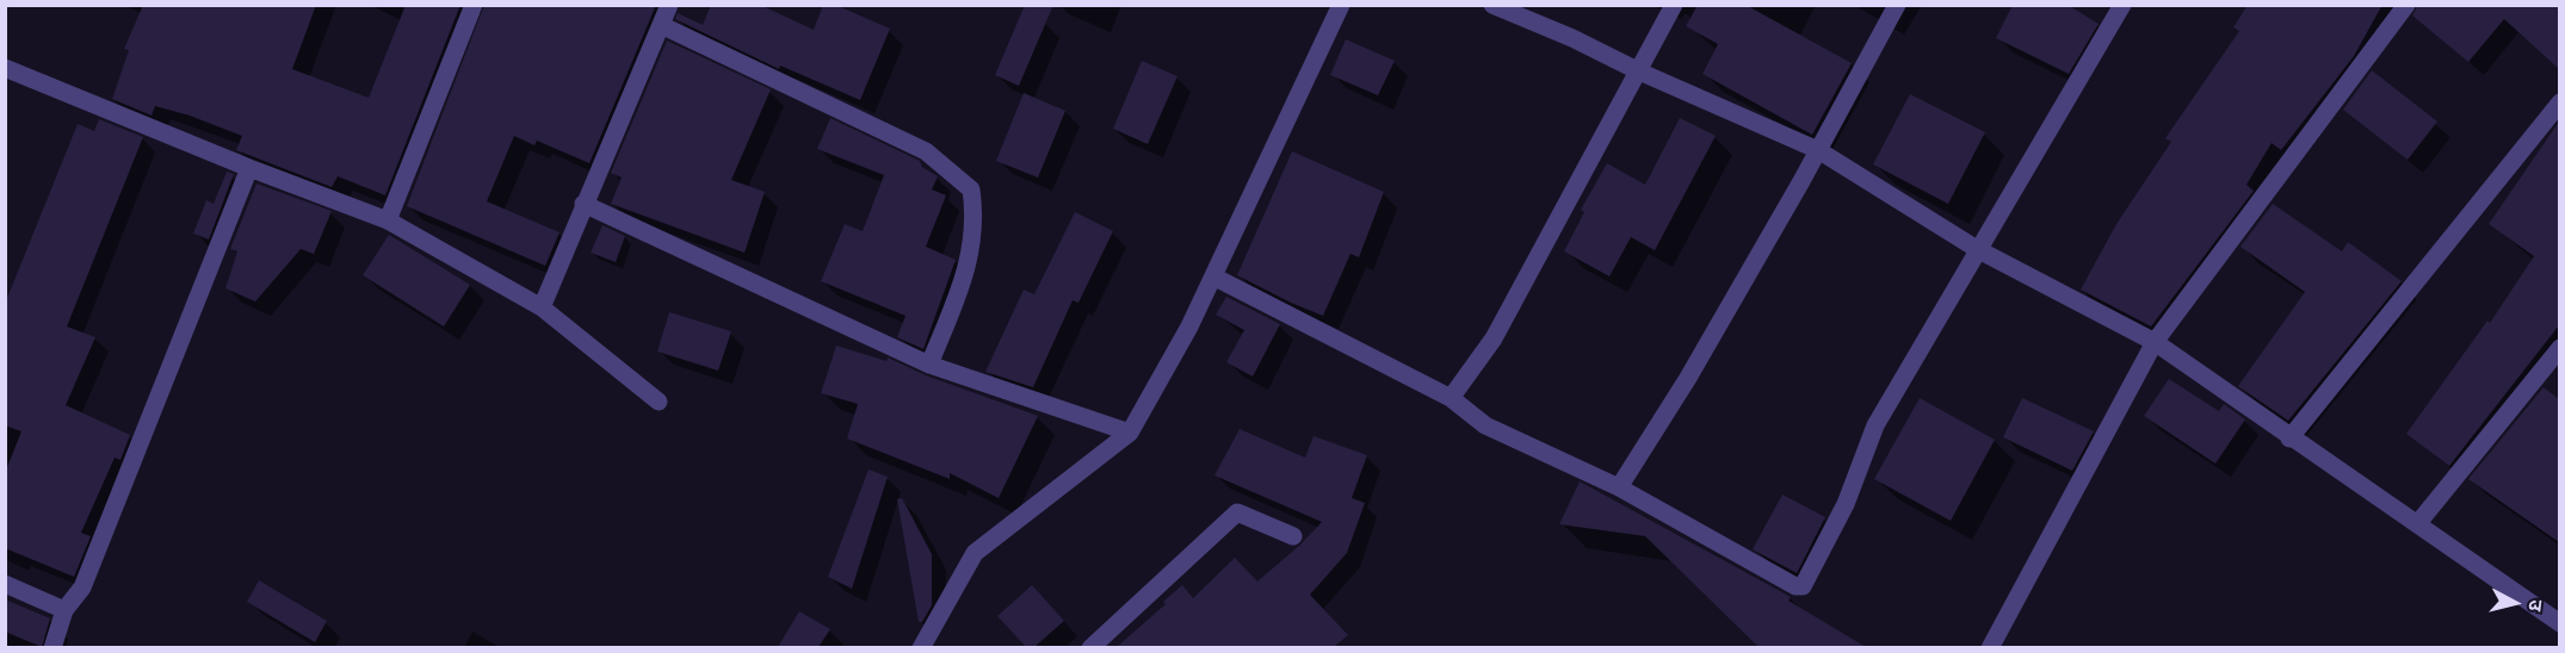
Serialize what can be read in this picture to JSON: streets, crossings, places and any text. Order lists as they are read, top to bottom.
{
  "north": "right"
}
